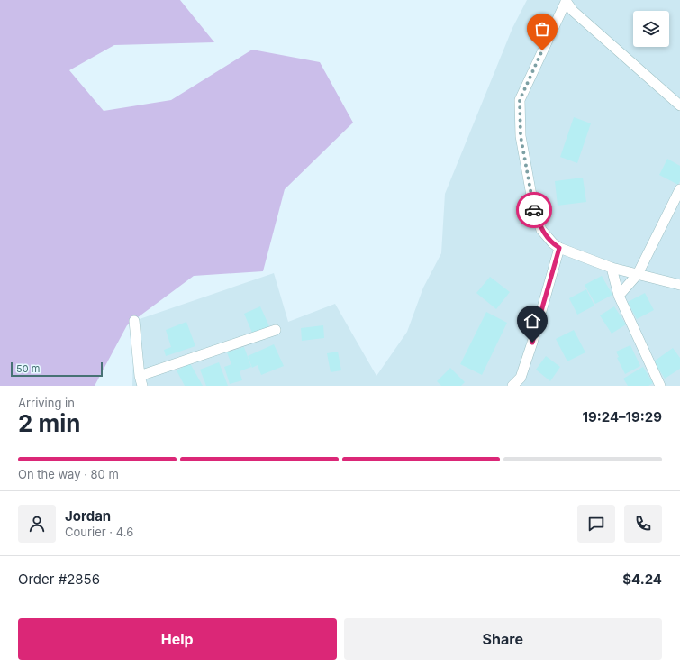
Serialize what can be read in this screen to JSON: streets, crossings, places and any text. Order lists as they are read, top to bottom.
{
  "scale_bar": "50 m",
  "page": {
    "scale": "50 m",
    "heading": ["2 min", "Arriving in", "19:24–19:29"],
    "panel": [
      "Jordan",
      "Courier · 4.6",
      "Order #2856",
      "$4.24"
    ],
    "bar": "On the way · 80 m",
    "buttons": ["Help", "Share"]
  }
}
